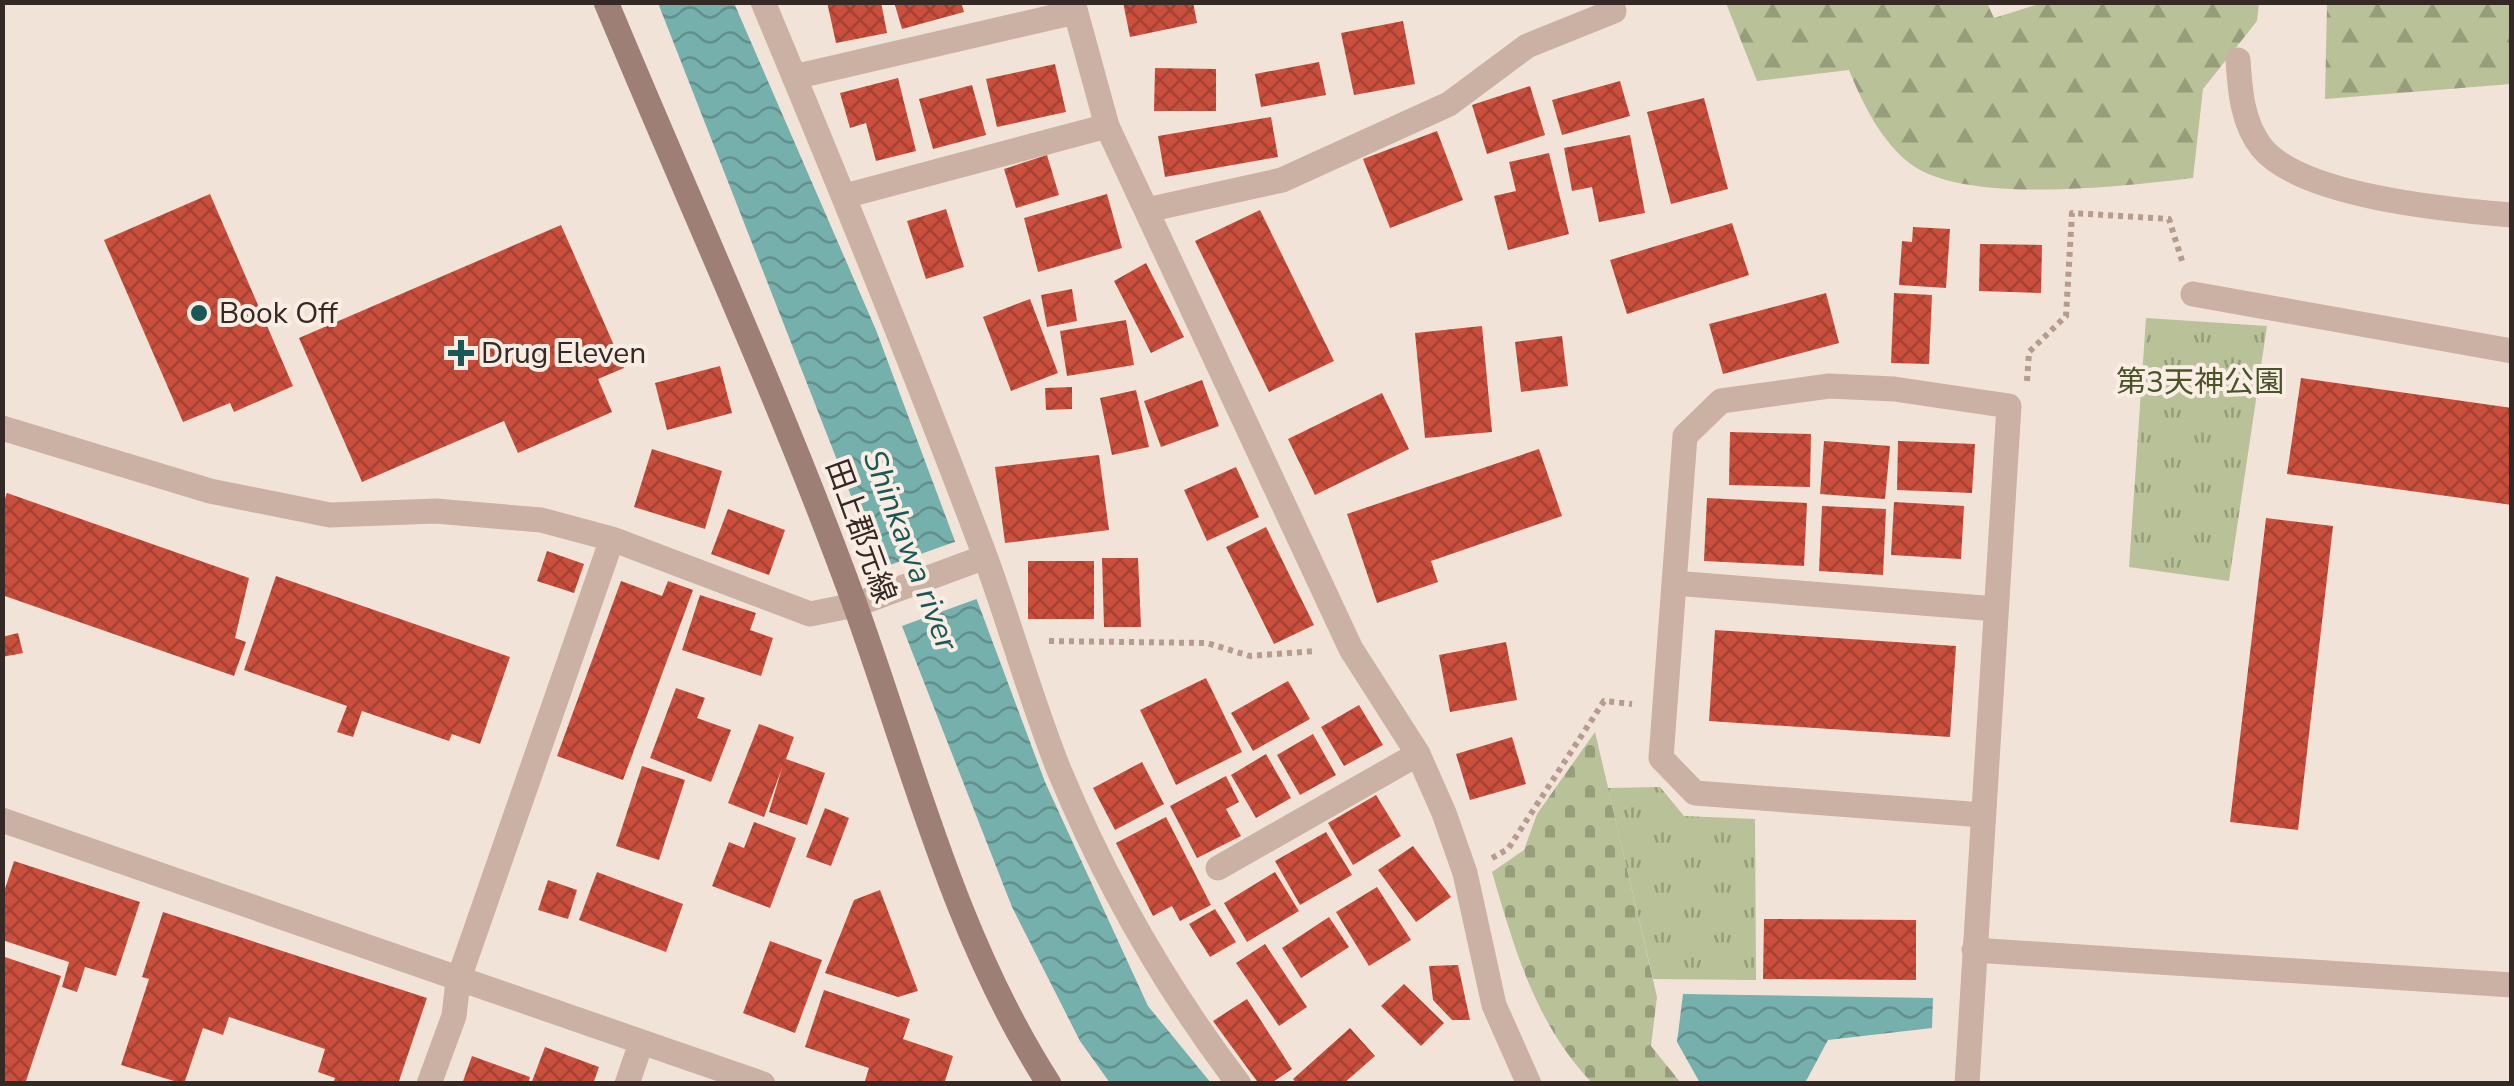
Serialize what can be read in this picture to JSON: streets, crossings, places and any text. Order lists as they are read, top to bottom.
{
  "streets": {
    "street": ["田上郡元線"]
  },
  "water": ["Shinkawa river"],
  "parks": ["第3天神公園"],
  "places": {
    "other": ["Book Off"],
    "health": ["Drug Eleven"]
  }
}
